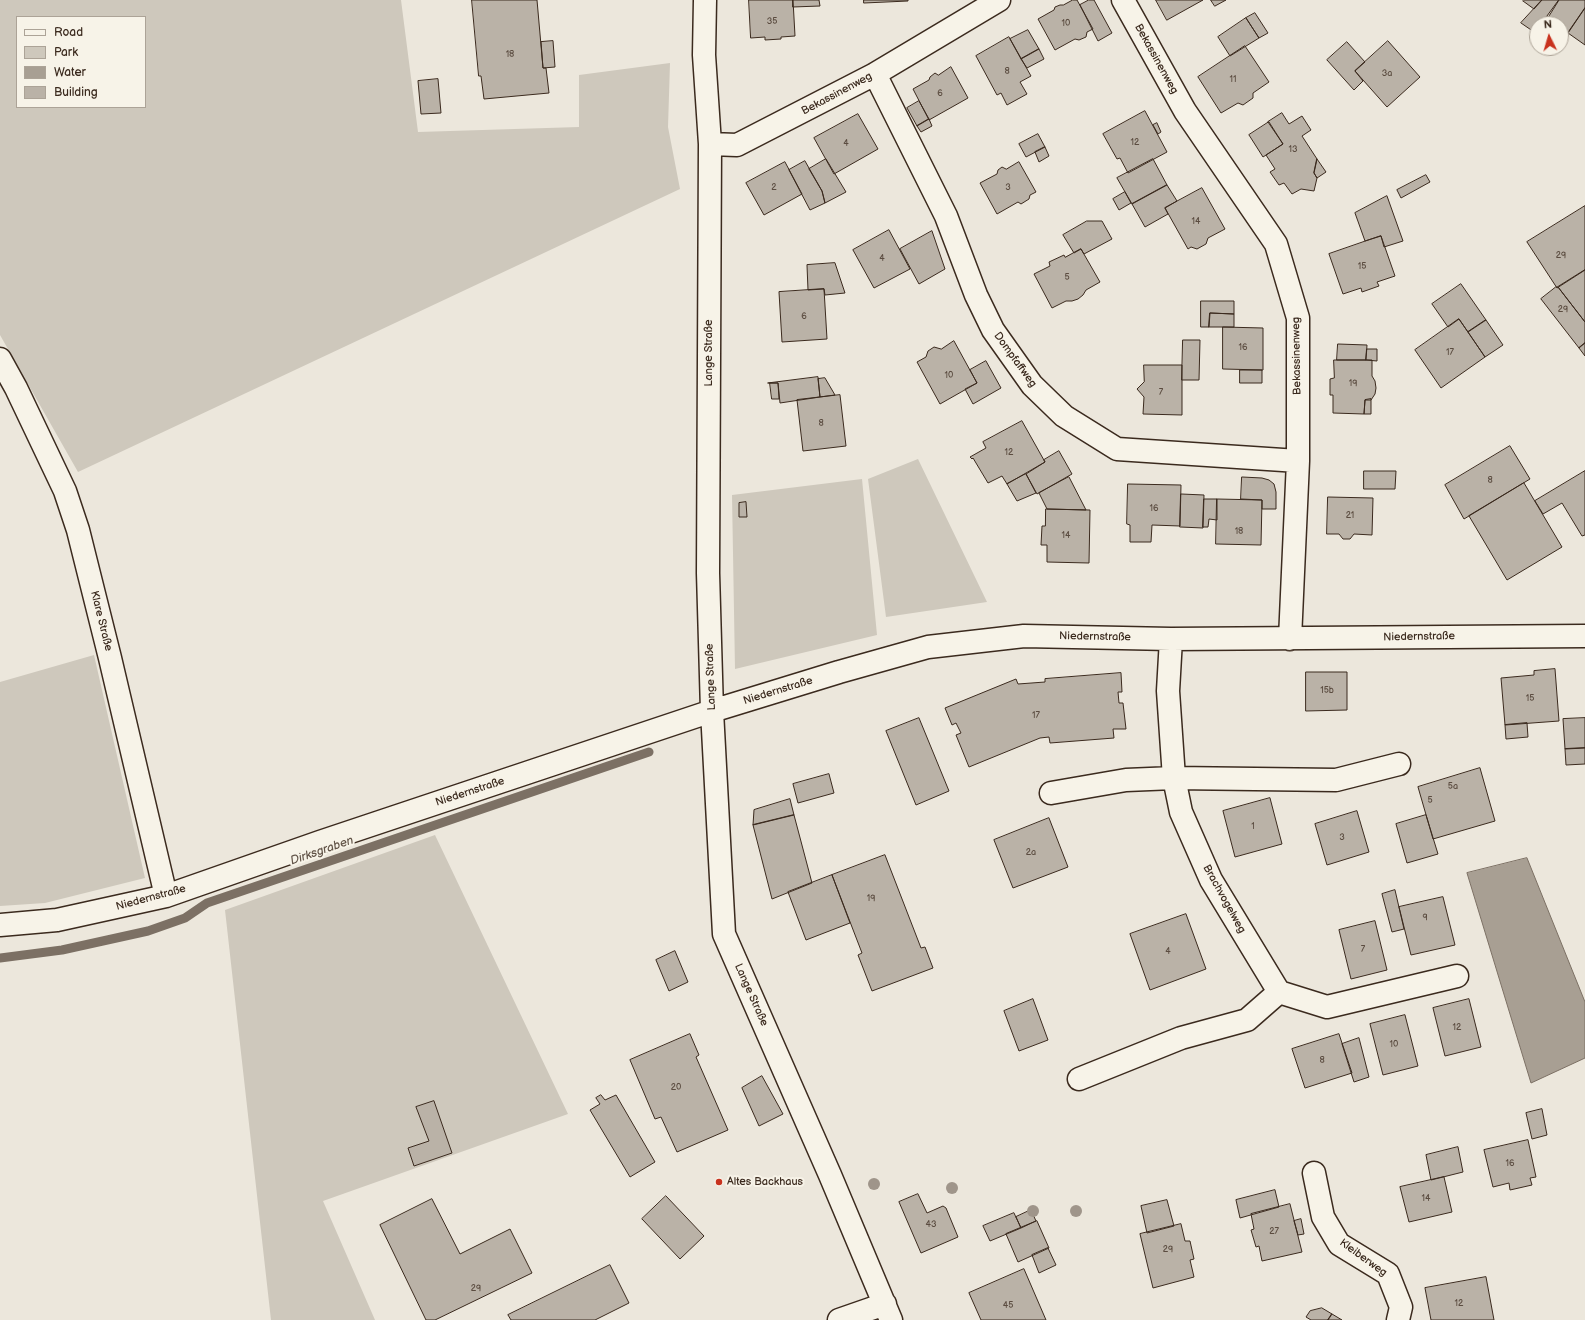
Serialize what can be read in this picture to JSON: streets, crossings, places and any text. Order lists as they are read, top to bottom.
{
  "streets": {
    "street": [
      "Bekassinenweg",
      "Lange Straße",
      "Dompfaffweg",
      "Klare Straße",
      "Niedernstraße",
      "Brachvogelweg",
      "Kleiberweg"
    ]
  },
  "crossings": [
    ["Bekassinenweg", "Lange Straße"],
    ["Bekassinenweg", "Dompfaffweg"],
    ["Bekassinenweg", "Niedernstraße"],
    ["Lange Straße", "Niedernstraße"],
    ["Klare Straße", "Niedernstraße"],
    ["Niedernstraße", "Brachvogelweg"]
  ],
  "water": ["Dirksgraben"],
  "places": ["Altes Backhaus"],
  "house_numbers": [
    "35",
    "10",
    "18",
    "8",
    "3a",
    "11",
    "6",
    "12",
    "4",
    "13",
    "2",
    "3",
    "14",
    "29",
    "4",
    "15",
    "5",
    "29",
    "6",
    "16",
    "17",
    "10",
    "19",
    "7",
    "8",
    "12",
    "8",
    "16",
    "21",
    "18",
    "14",
    "15b",
    "15",
    "17",
    "5a",
    "5",
    "1",
    "3",
    "2a",
    "19",
    "9",
    "7",
    "4",
    "12",
    "10",
    "8",
    "20",
    "16",
    "14",
    "43",
    "27",
    "29",
    "29",
    "12",
    "45"
  ],
  "legend": [
    "Road",
    "Park",
    "Water",
    "Building"
  ],
  "north": "top"
}
